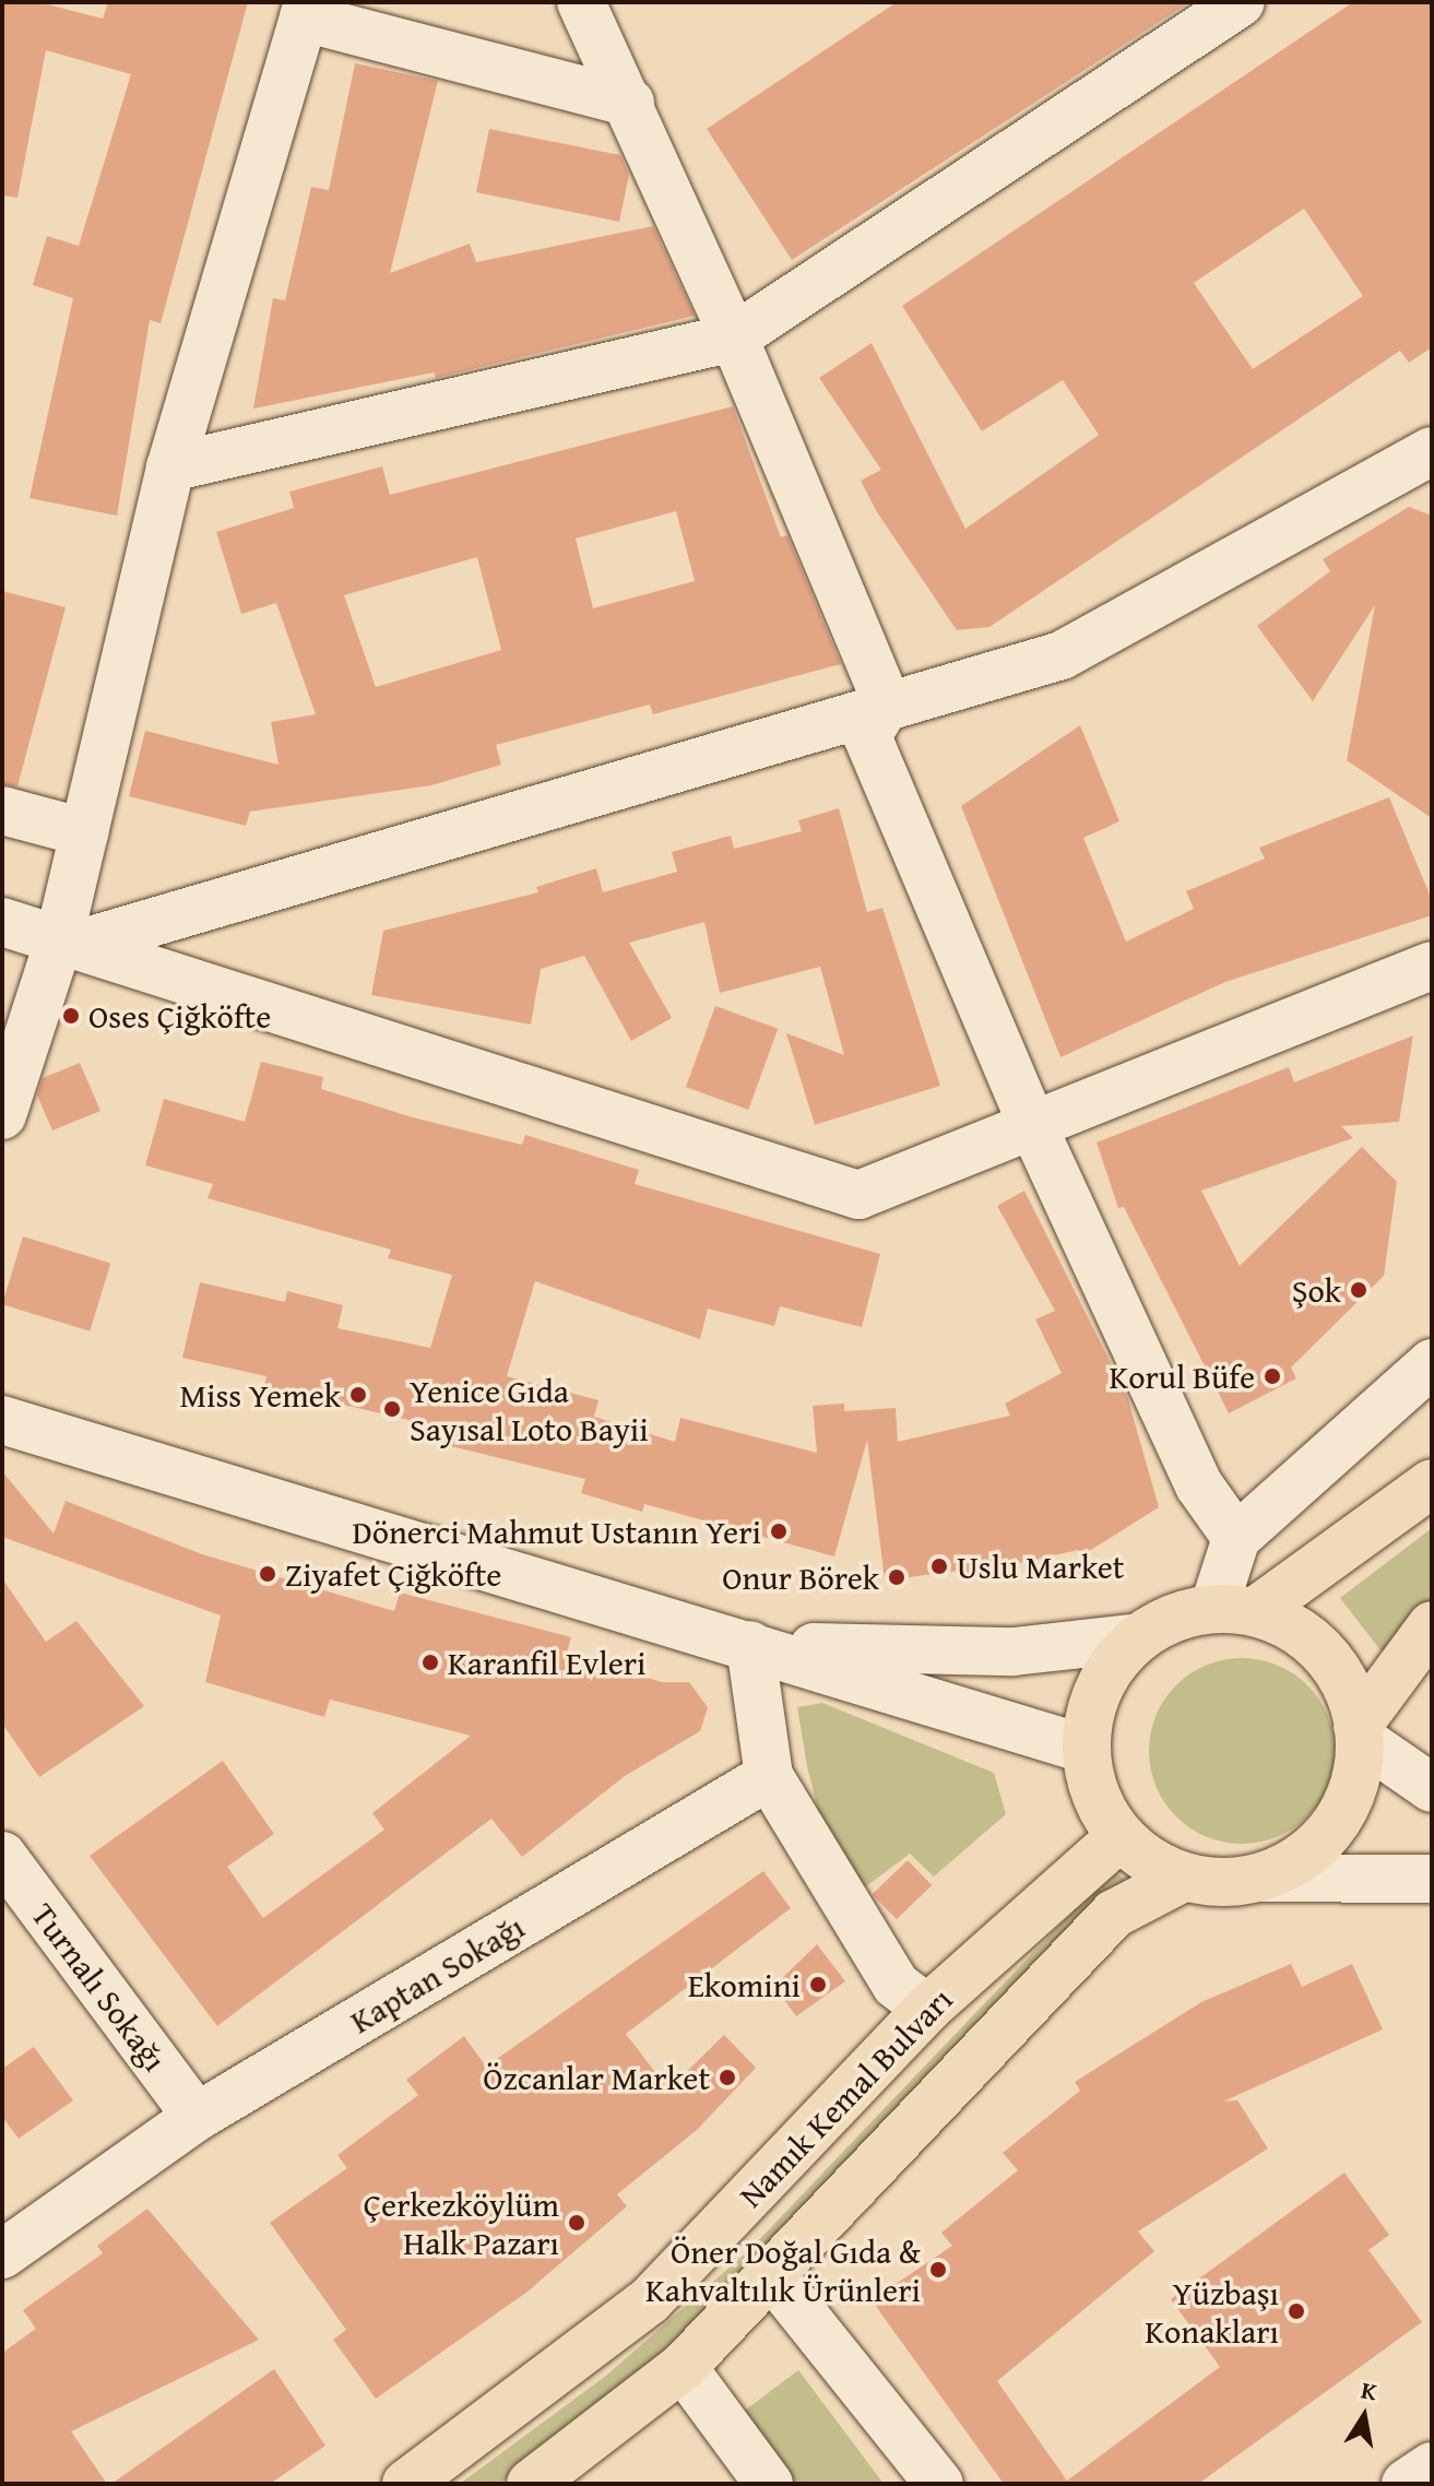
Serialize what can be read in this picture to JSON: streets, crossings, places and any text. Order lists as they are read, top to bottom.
{
  "streets": {
    "main road": ["Namık Kemal Bulvarı"],
    "street": ["Kaptan Sokağı", "Turnalı Sokağı"]
  },
  "crossings": [
    ["Kaptan Sokağı", "Turnalı Sokağı"]
  ],
  "places": [
    "Oses Çiğköfte",
    "Şok",
    "Korul Büfe",
    "Miss Yemek",
    "Yenice Gıda Sayısal Loto Bayii",
    "Dönerci Mahmut Ustanın Yeri",
    "Uslu Market",
    "Ziyafet Çiğköfte",
    "Onur Börek",
    "Karanfil Evleri",
    "Ekomini",
    "Özcanlar Market",
    "Çerkezköylüm Halk Pazarı",
    "Öner Doğal Gıda & Kahvaltılık Ürünleri",
    "Yüzbaşı Konakları"
  ],
  "north": "top"
}
